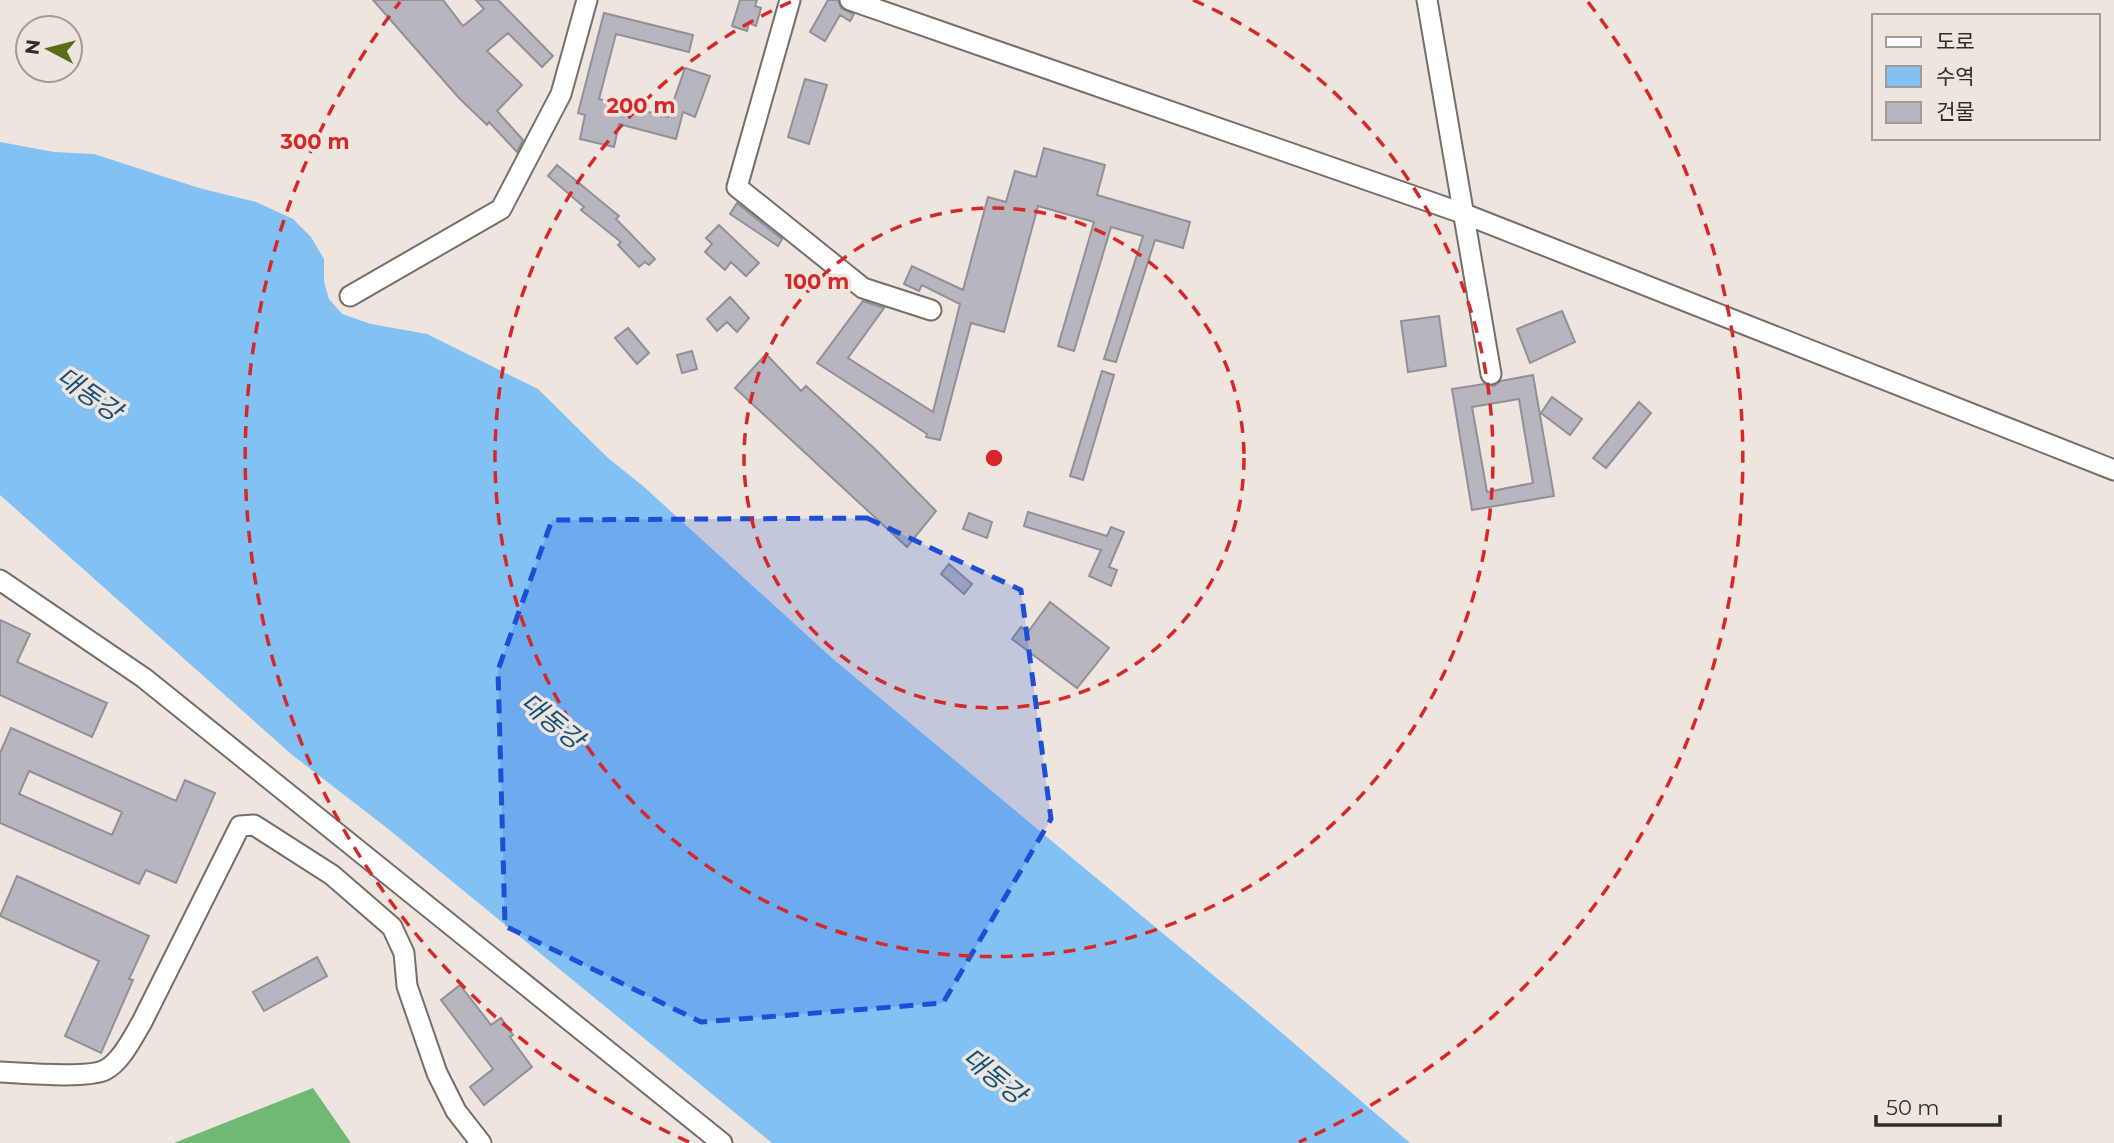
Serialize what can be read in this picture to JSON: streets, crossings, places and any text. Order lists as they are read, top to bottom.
{
  "water": ["대동강"],
  "legend": ["도로", "수역", "건물"],
  "scale_bar": "50 m",
  "north": "left",
  "rings": ["200 m", "300 m", "100 m"]
}
